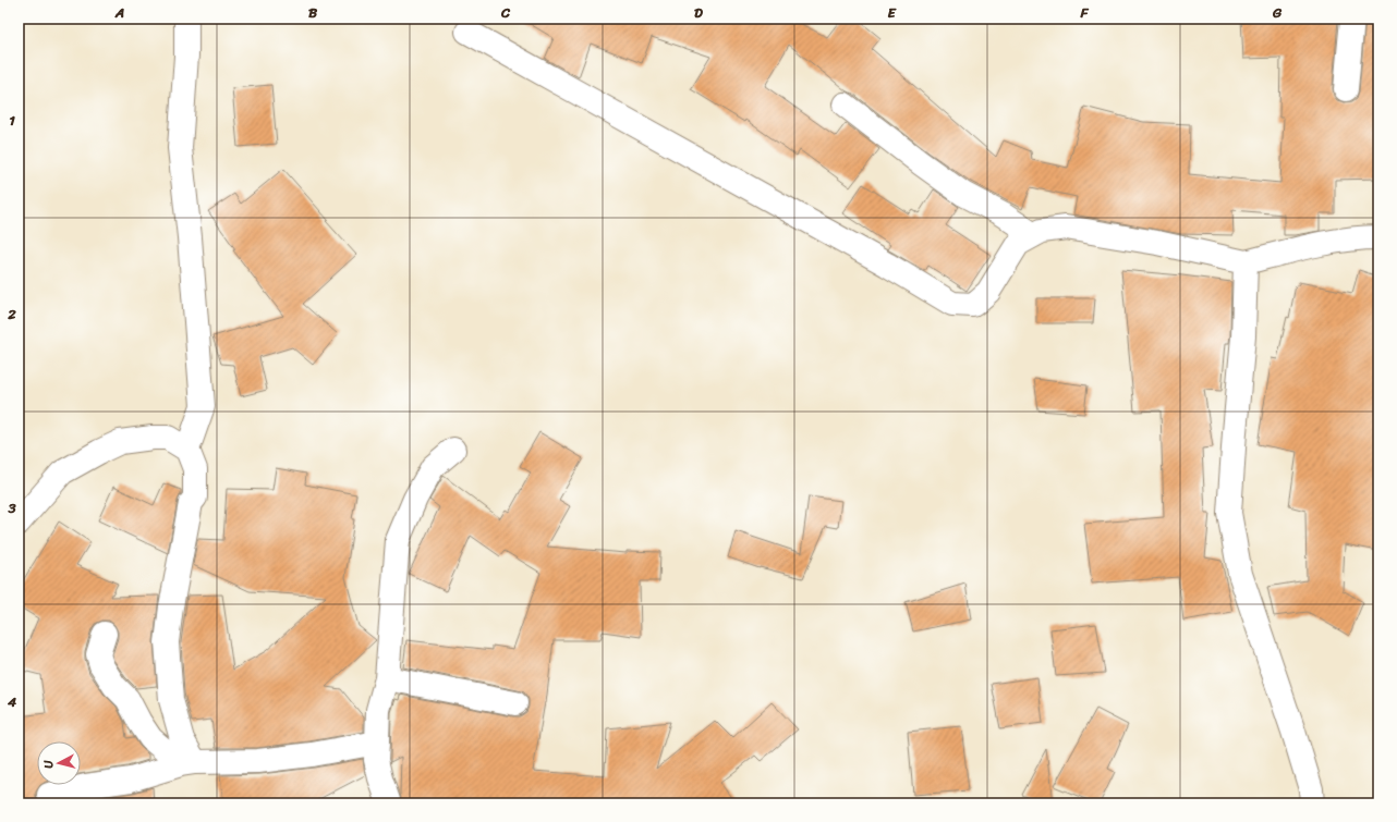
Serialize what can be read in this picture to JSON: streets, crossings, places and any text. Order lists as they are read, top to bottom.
{
  "north": "left",
  "grid": {
    "columns": [
      "A",
      "B",
      "C",
      "D",
      "E",
      "F",
      "G"
    ],
    "rows": [
      "1",
      "2",
      "3",
      "4"
    ]
  }
}
